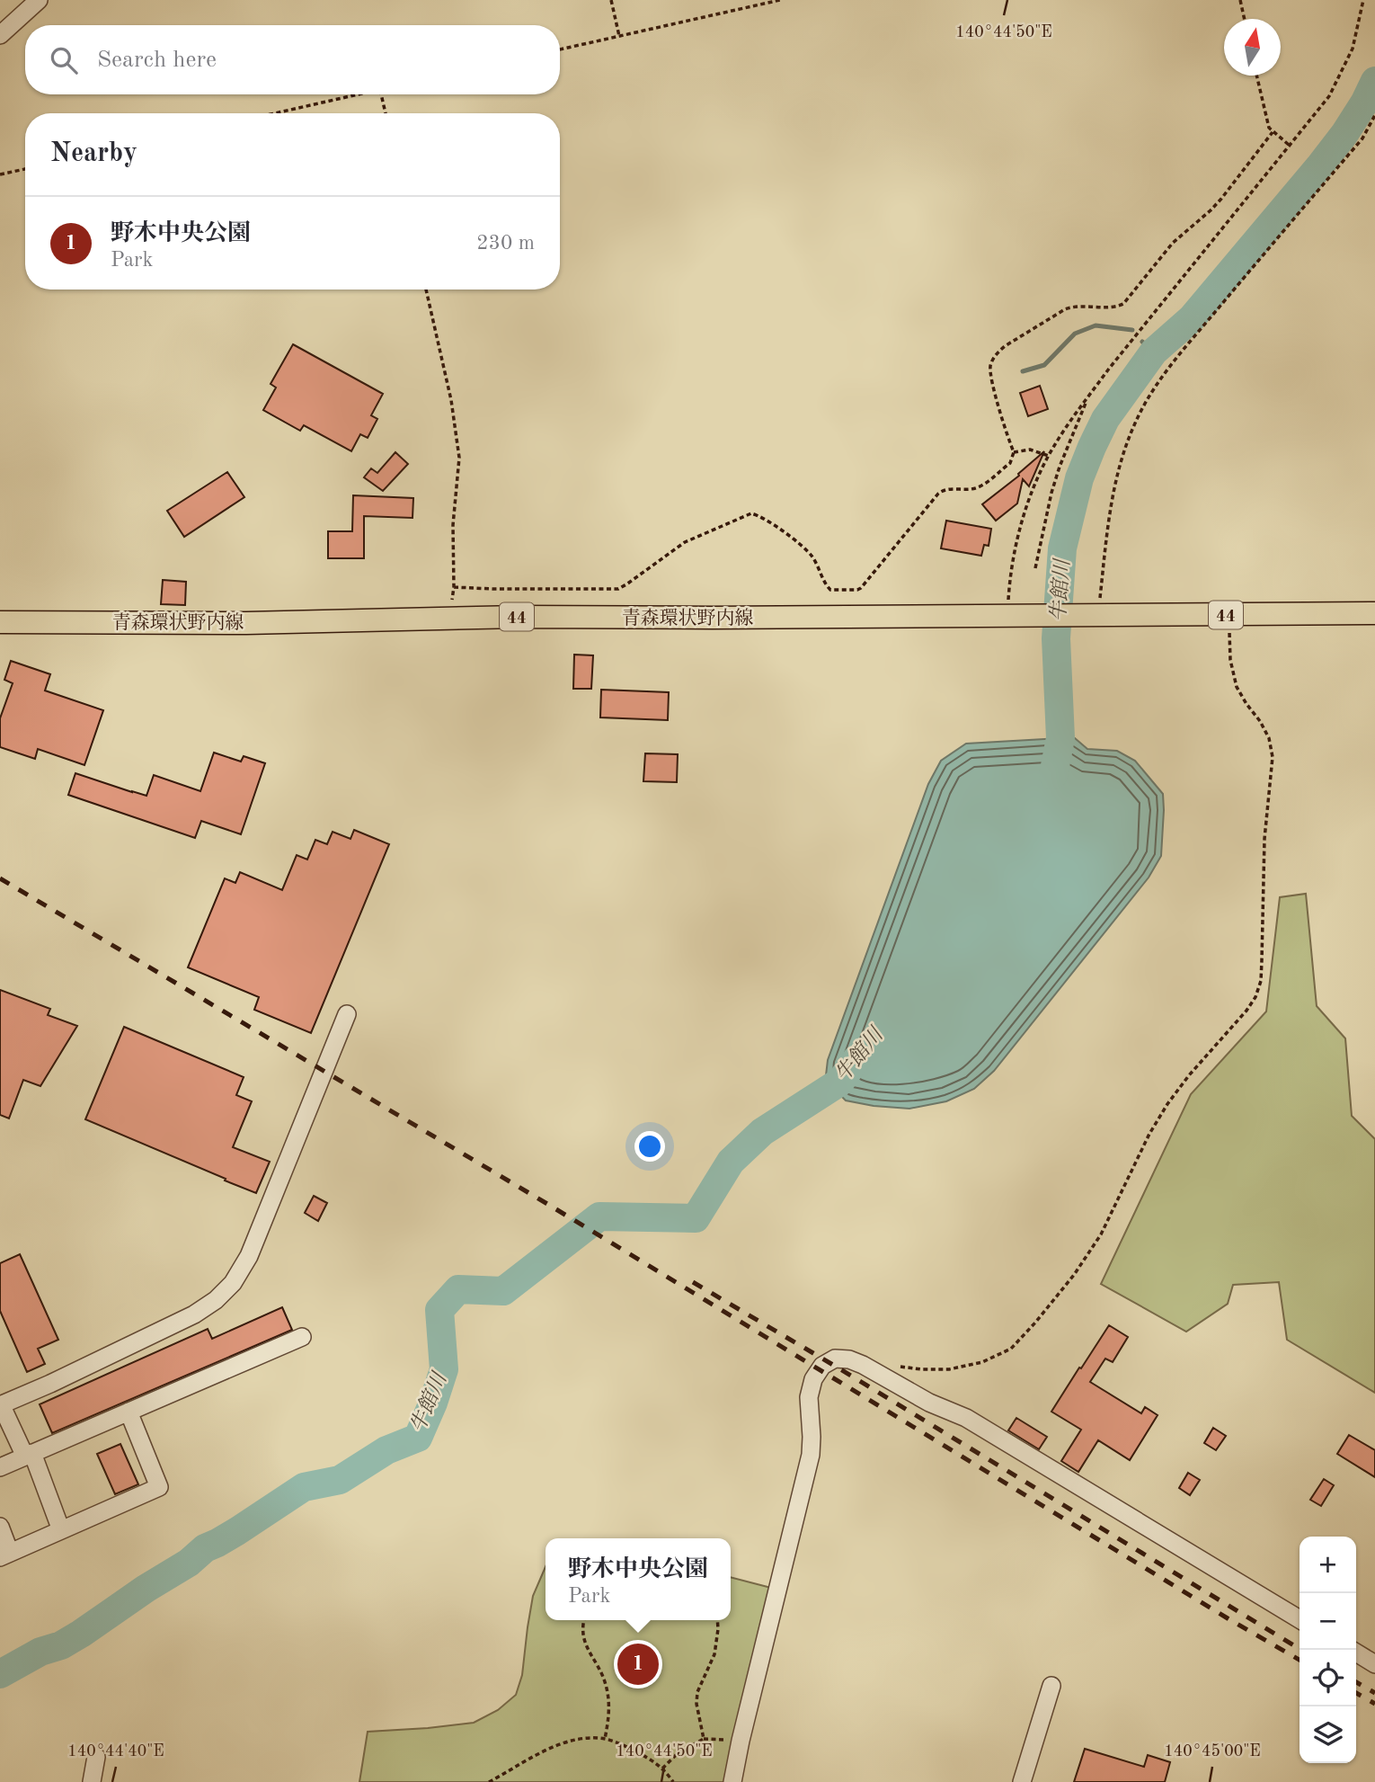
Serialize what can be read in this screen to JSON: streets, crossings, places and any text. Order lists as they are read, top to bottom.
{
  "streets": {
    "main road": ["44", "青森環状野内線"]
  },
  "water": ["牛館川"],
  "north": "top",
  "page": {
    "search": "Search here",
    "heading": "Nearby",
    "list": [
      {
        "mark": "1",
        "name": "野木中央公園",
        "note": "Park",
        "value": "230 m"
      }
    ],
    "map_buttons": ["+", "−"],
    "popup": ["野木中央公園", "Park"],
    "pins": "1"
  },
  "coordinates": ["140°44'50\"E", "140°44'40\"E", "140°45'00\"E"]
}
